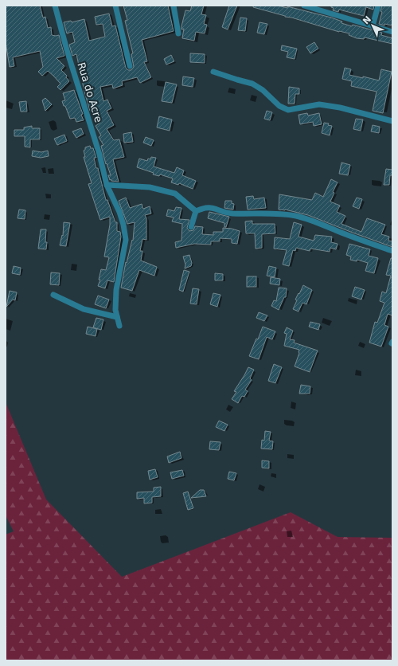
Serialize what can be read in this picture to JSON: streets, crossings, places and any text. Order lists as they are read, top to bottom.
{
  "streets": {
    "street": ["Rua do Acre"]
  },
  "north": "top left"
}
